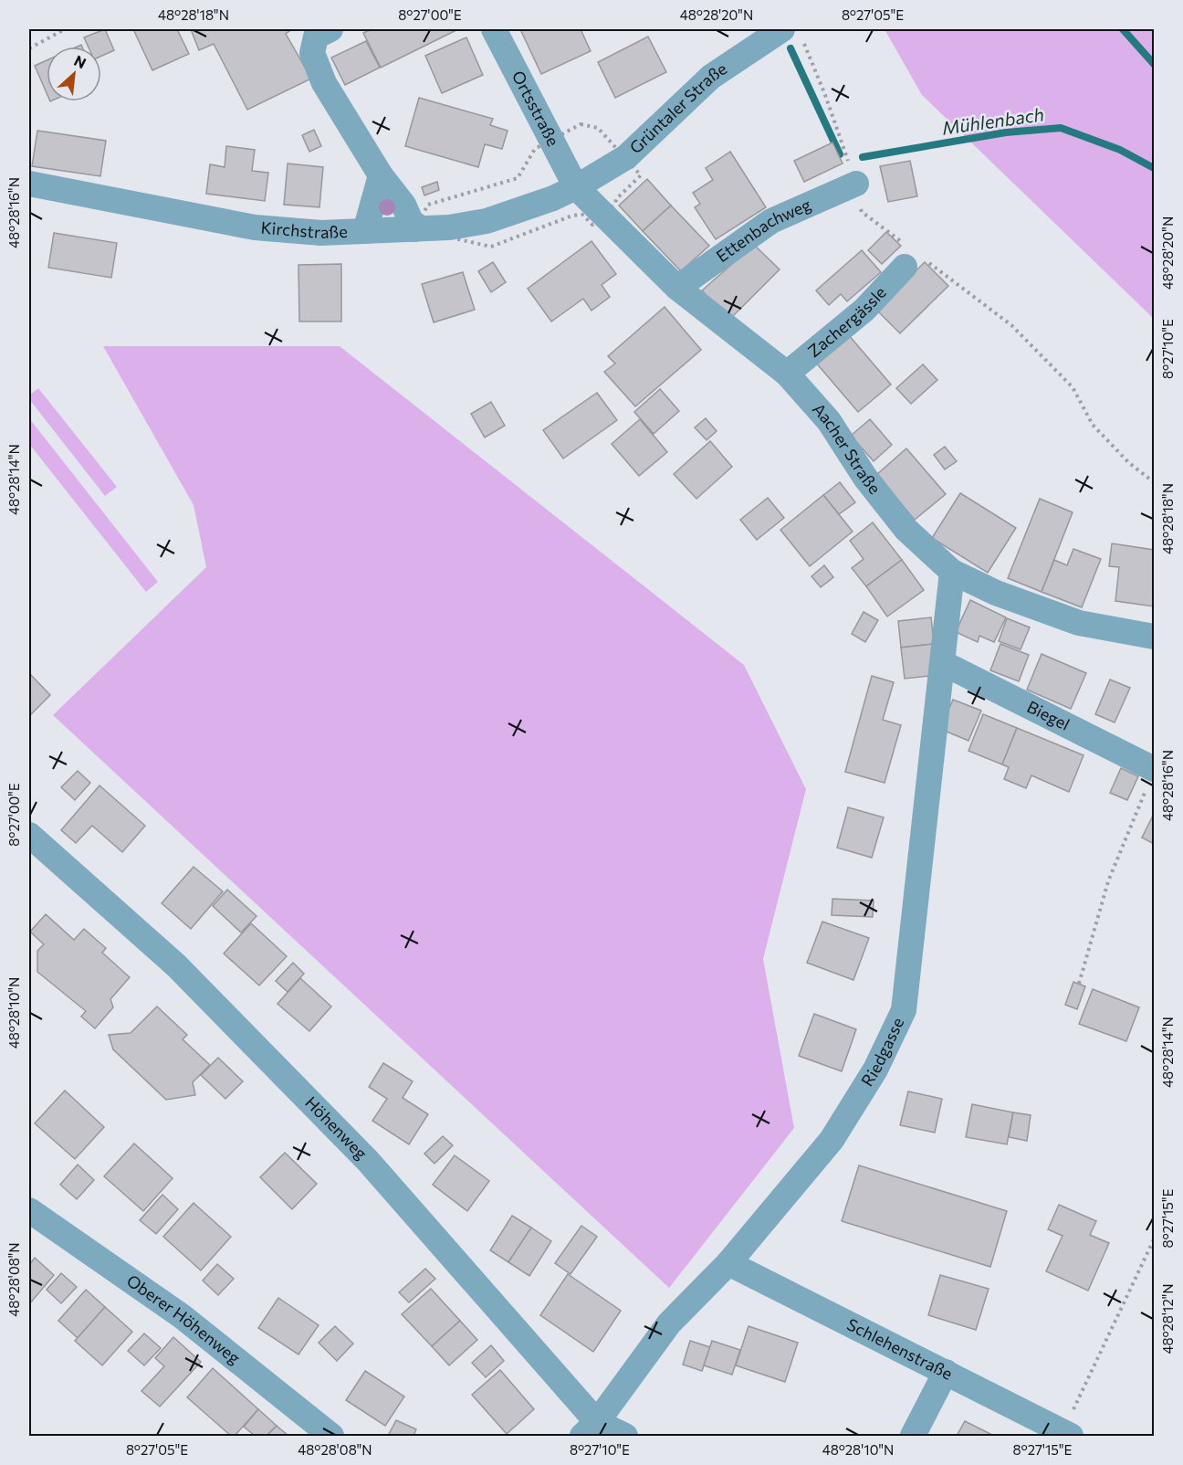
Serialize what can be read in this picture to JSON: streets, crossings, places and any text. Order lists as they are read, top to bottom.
{
  "streets": {
    "street": [
      "Ortsstraße",
      "Grüntaler Straße",
      "Kirchstraße",
      "Ettenbachweg",
      "Zachergässle",
      "Aacher Straße",
      "Biegel",
      "Riedgasse",
      "Höhenweg",
      "Oberer Höhenweg",
      "Schlehenstraße"
    ]
  },
  "crossings": [
    ["Ortsstraße", "Grüntaler Straße"],
    ["Ortsstraße", "Kirchstraße"],
    ["Ortsstraße", "Aacher Straße"],
    ["Grüntaler Straße", "Kirchstraße"],
    ["Grüntaler Straße", "Aacher Straße"],
    ["Kirchstraße", "Aacher Straße"],
    ["Ettenbachweg", "Aacher Straße"],
    ["Zachergässle", "Aacher Straße"],
    ["Aacher Straße", "Riedgasse"],
    ["Biegel", "Riedgasse"],
    ["Riedgasse", "Höhenweg"],
    ["Riedgasse", "Schlehenstraße"]
  ],
  "water": ["Mühlenbach"],
  "north": "top right",
  "coordinates": [
    "48°28'18\"N",
    "8°27'00\"E",
    "48°28'20\"N",
    "8°27'05\"E",
    "48°28'16\"N",
    "8°27'10\"E",
    "48°28'14\"N",
    "48°28'10\"N",
    "8°27'15\"E",
    "48°28'08\"N",
    "48°28'12\"N"
  ]
}
